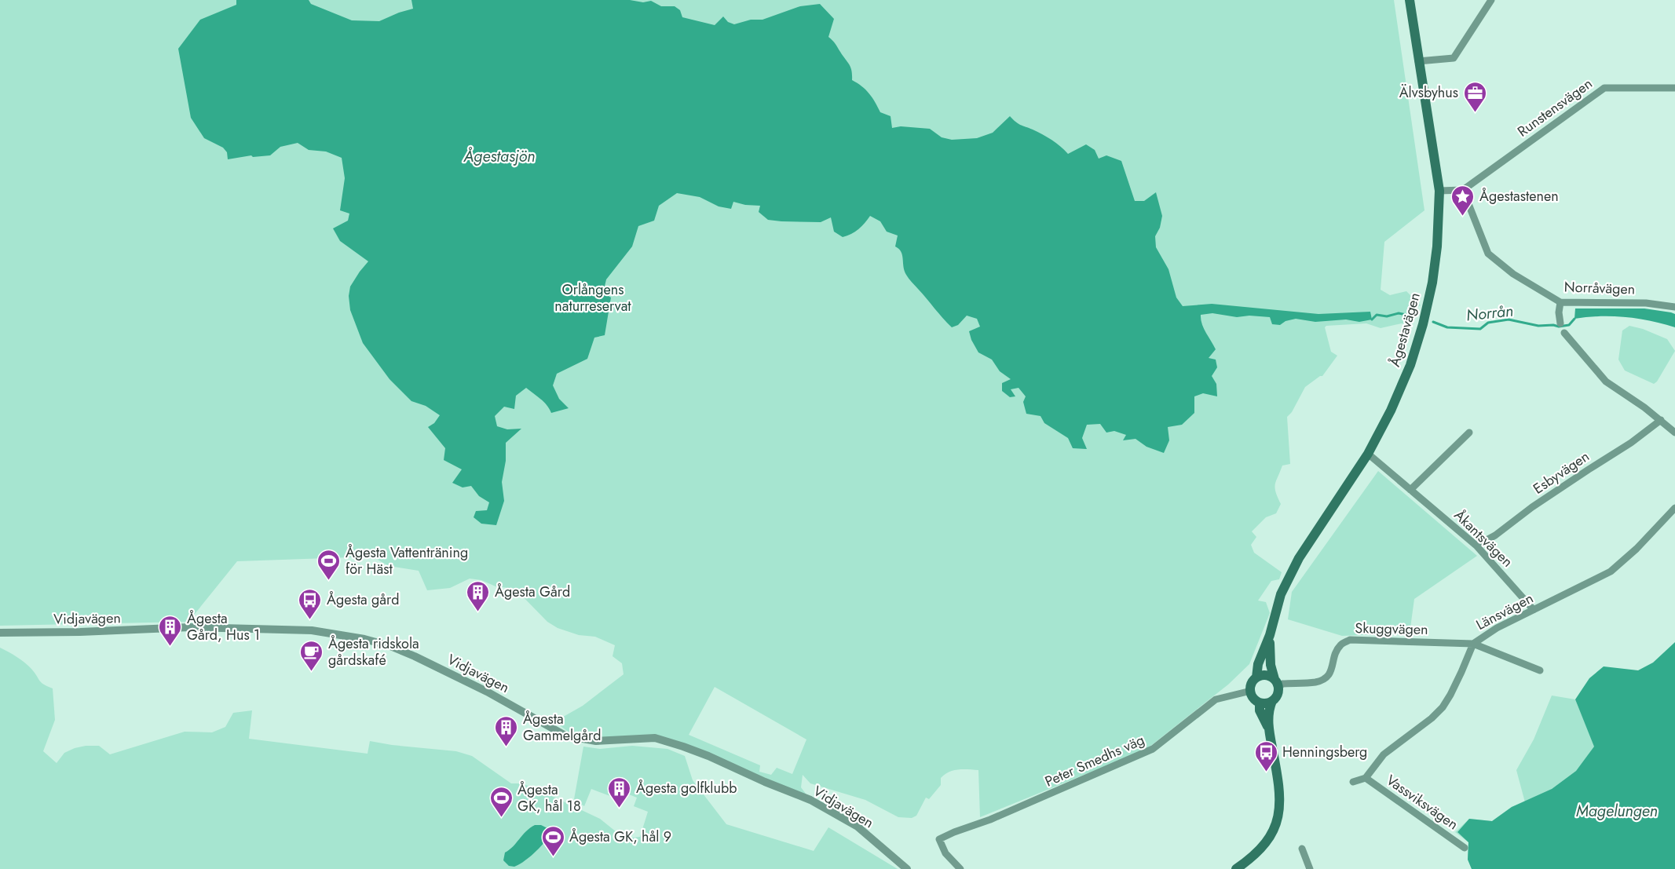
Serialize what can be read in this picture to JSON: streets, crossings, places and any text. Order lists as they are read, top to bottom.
{
  "streets": {
    "main road": ["Ågestavägen"],
    "street": [
      "Runstensvägen",
      "Norråvägen",
      "Esbyvägen",
      "Åkantsvägen",
      "Länsvägen",
      "Vidjavägen",
      "Skuggvägen",
      "Peter Smedhs väg",
      "Vassviksvägen"
    ]
  },
  "crossings": [
    ["Runstensvägen", "Norråvägen"],
    ["Ågestavägen", "Åkantsvägen"],
    ["Ågestavägen", "Skuggvägen"],
    ["Ågestavägen", "Peter Smedhs väg"],
    ["Esbyvägen", "Åkantsvägen"],
    ["Åkantsvägen", "Länsvägen"],
    ["Länsvägen", "Skuggvägen"],
    ["Länsvägen", "Vassviksvägen"],
    ["Skuggvägen", "Peter Smedhs väg"]
  ],
  "water": ["Ågestasjön", "Norrån", "Magelungen"],
  "parks": ["Orlångens naturreservat"],
  "places": {
    "office": ["Älvsbyhus"],
    "place": ["Ågestastenen"],
    "sports": ["Ågesta Vattenträning för Häst", "Ågesta GK, hål 18", "Ågesta GK, hål 9"],
    "building": [
      "Ågesta Gård",
      "Ågesta Gård, Hus 1",
      "Ågesta Gammelgård",
      "Ågesta golfklubb"
    ],
    "bus stop": ["Ågesta gård", "Henningsberg"],
    "cafe": ["Ågesta ridskola gårdskafé"]
  }
}
